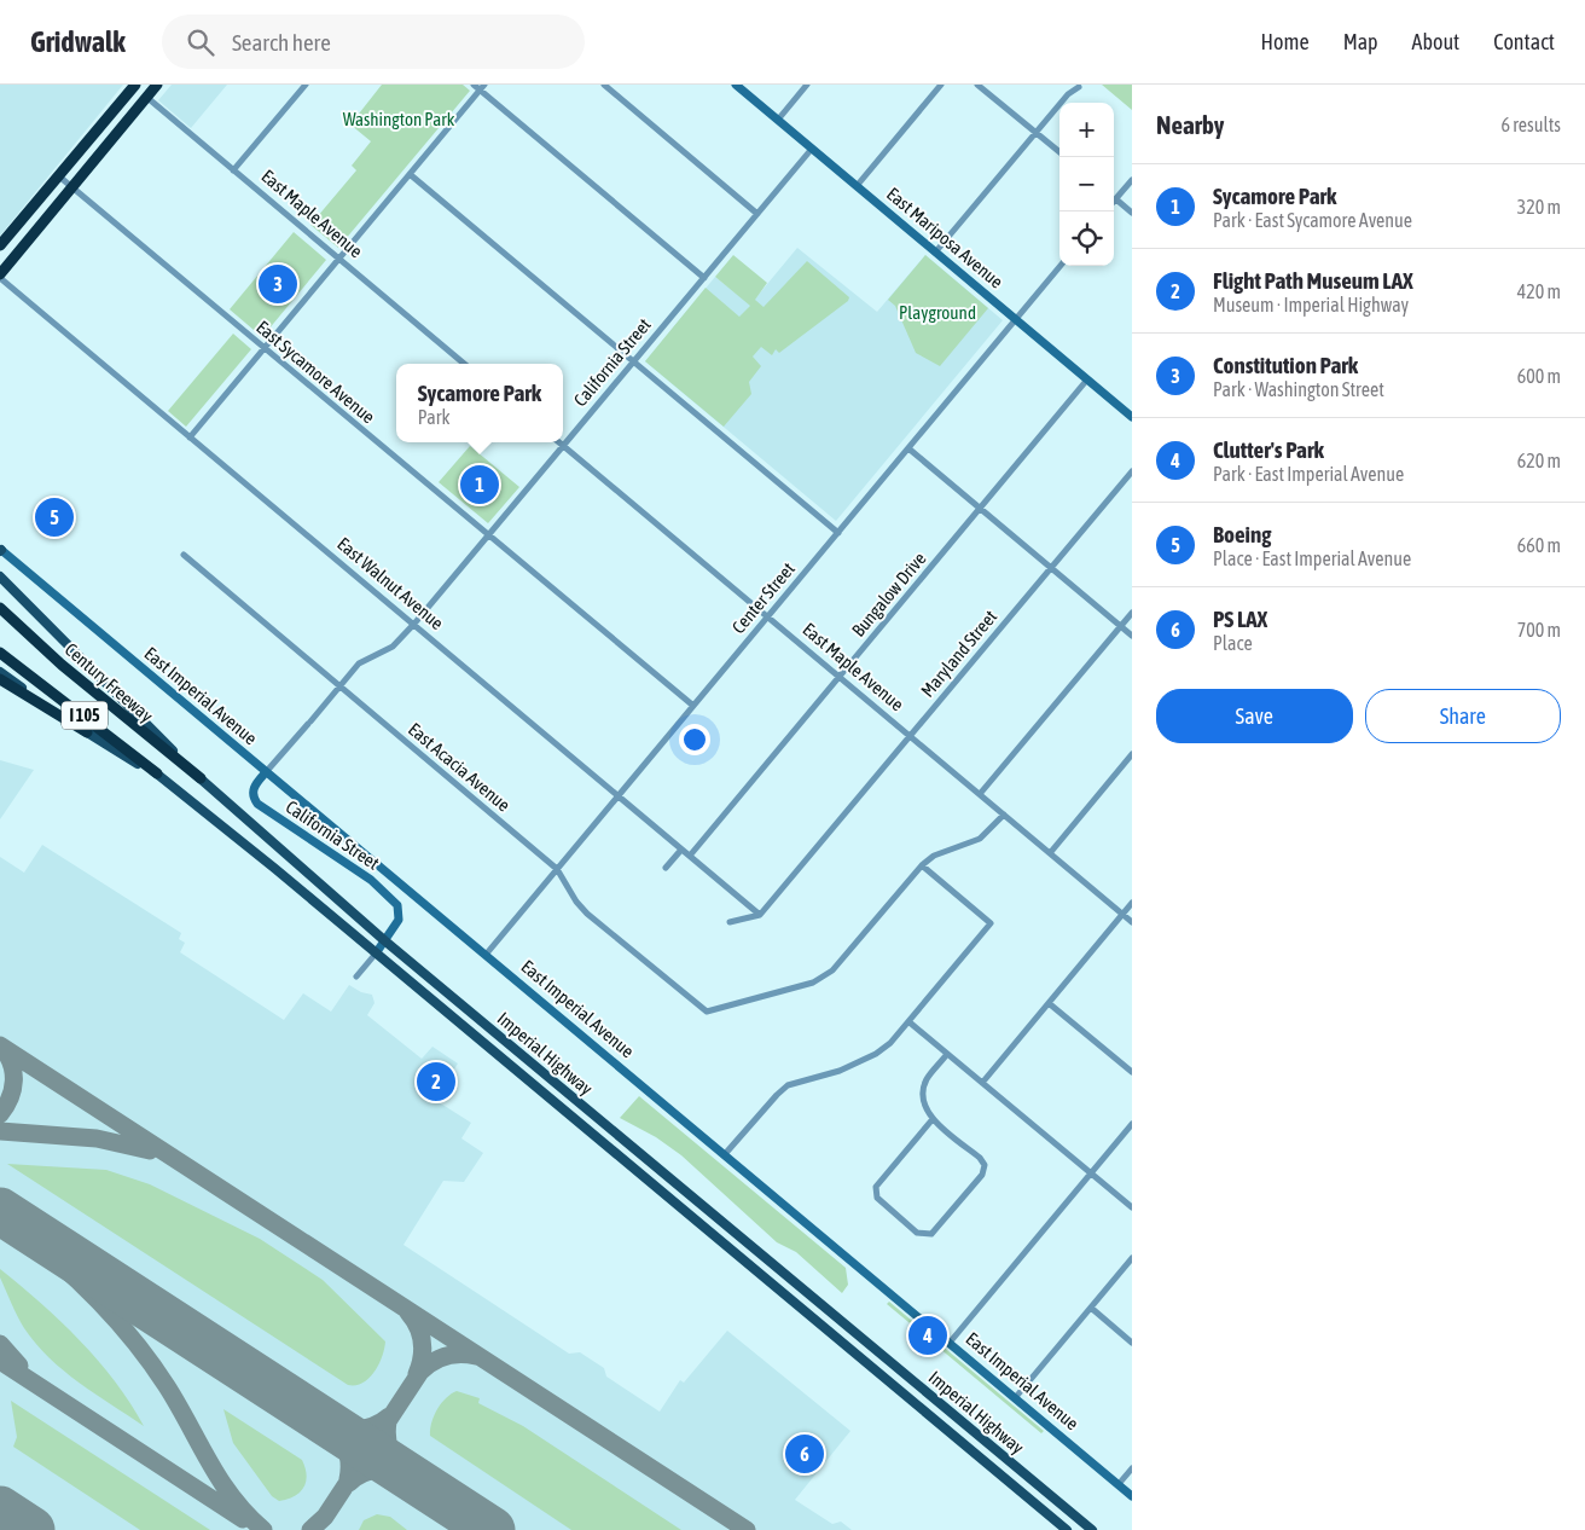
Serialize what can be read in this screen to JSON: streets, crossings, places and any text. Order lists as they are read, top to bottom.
{
  "streets": {
    "highway": ["Century Freeway", "I 105"],
    "main road": ["Imperial Highway"],
    "street": [
      "East Maple Avenue",
      "East Mariposa Avenue",
      "California Street",
      "East Sycamore Avenue",
      "East Walnut Avenue",
      "Bungalow Drive",
      "Center Street",
      "Maryland Street",
      "East Imperial Avenue",
      "East Acacia Avenue"
    ]
  },
  "crossings": [
    ["East Maple Avenue", "California Street"],
    ["East Maple Avenue", "Bungalow Drive"],
    ["East Maple Avenue", "Center Street"],
    ["East Maple Avenue", "Maryland Street"],
    ["East Mariposa Avenue", "California Street"],
    ["East Mariposa Avenue", "Bungalow Drive"],
    ["East Mariposa Avenue", "Center Street"],
    ["California Street", "East Sycamore Avenue"],
    ["California Street", "East Walnut Avenue"],
    ["California Street", "East Imperial Avenue"],
    ["California Street", "East Acacia Avenue"],
    ["California Street", "Imperial Highway"],
    ["East Sycamore Avenue", "Center Street"],
    ["East Walnut Avenue", "Bungalow Drive"],
    ["East Walnut Avenue", "Center Street"],
    ["East Walnut Avenue", "Maryland Street"],
    ["Center Street", "East Imperial Avenue"],
    ["Center Street", "East Acacia Avenue"],
    ["Century Freeway", "Imperial Highway"],
    ["I 105", "Imperial Highway"]
  ],
  "parks": ["Washington Park", "Playground"],
  "page": {
    "header": "Gridwalk",
    "search": "Search here",
    "nav": [
      "Home",
      "Map",
      "About",
      "Contact"
    ],
    "heading": ["Nearby", "6 results"],
    "map_buttons": ["+", "−"],
    "list": [
      {
        "mark": "1",
        "name": "Sycamore Park",
        "note": "Park · East Sycamore Avenue",
        "value": "320 m"
      },
      {
        "mark": "2",
        "name": "Flight Path Museum LAX",
        "note": "Museum · Imperial Highway",
        "value": "420 m"
      },
      {
        "mark": "3",
        "name": "Constitution Park",
        "note": "Park · Washington Street",
        "value": "600 m"
      },
      {
        "mark": "4",
        "name": "Clutter's Park",
        "note": "Park · East Imperial Avenue",
        "value": "620 m"
      },
      {
        "mark": "5",
        "name": "Boeing",
        "note": "Place · East Imperial Avenue",
        "value": "660 m"
      },
      {
        "mark": "6",
        "name": "PS LAX",
        "note": "Place",
        "value": "700 m"
      }
    ],
    "pins": [
      "3",
      "1",
      "5",
      "2",
      "4",
      "6"
    ],
    "popup": ["Sycamore Park", "Park"],
    "buttons": ["Save", "Share"]
  }
}
